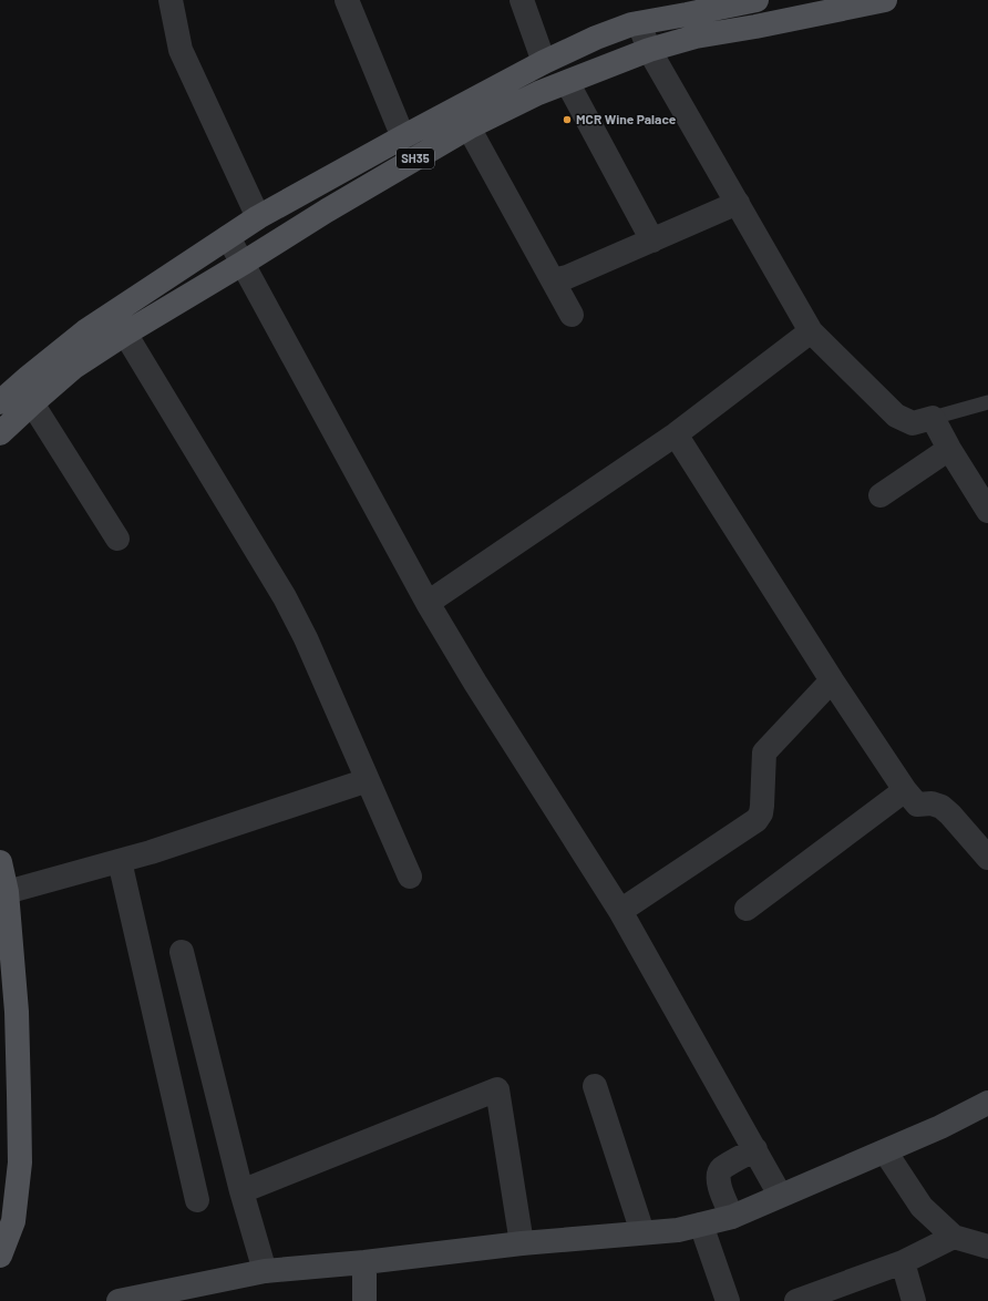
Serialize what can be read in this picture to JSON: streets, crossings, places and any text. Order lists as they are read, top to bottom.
{
  "streets": {
    "main road": ["SH35"]
  },
  "places": ["MCR Wine Palace"]
}
